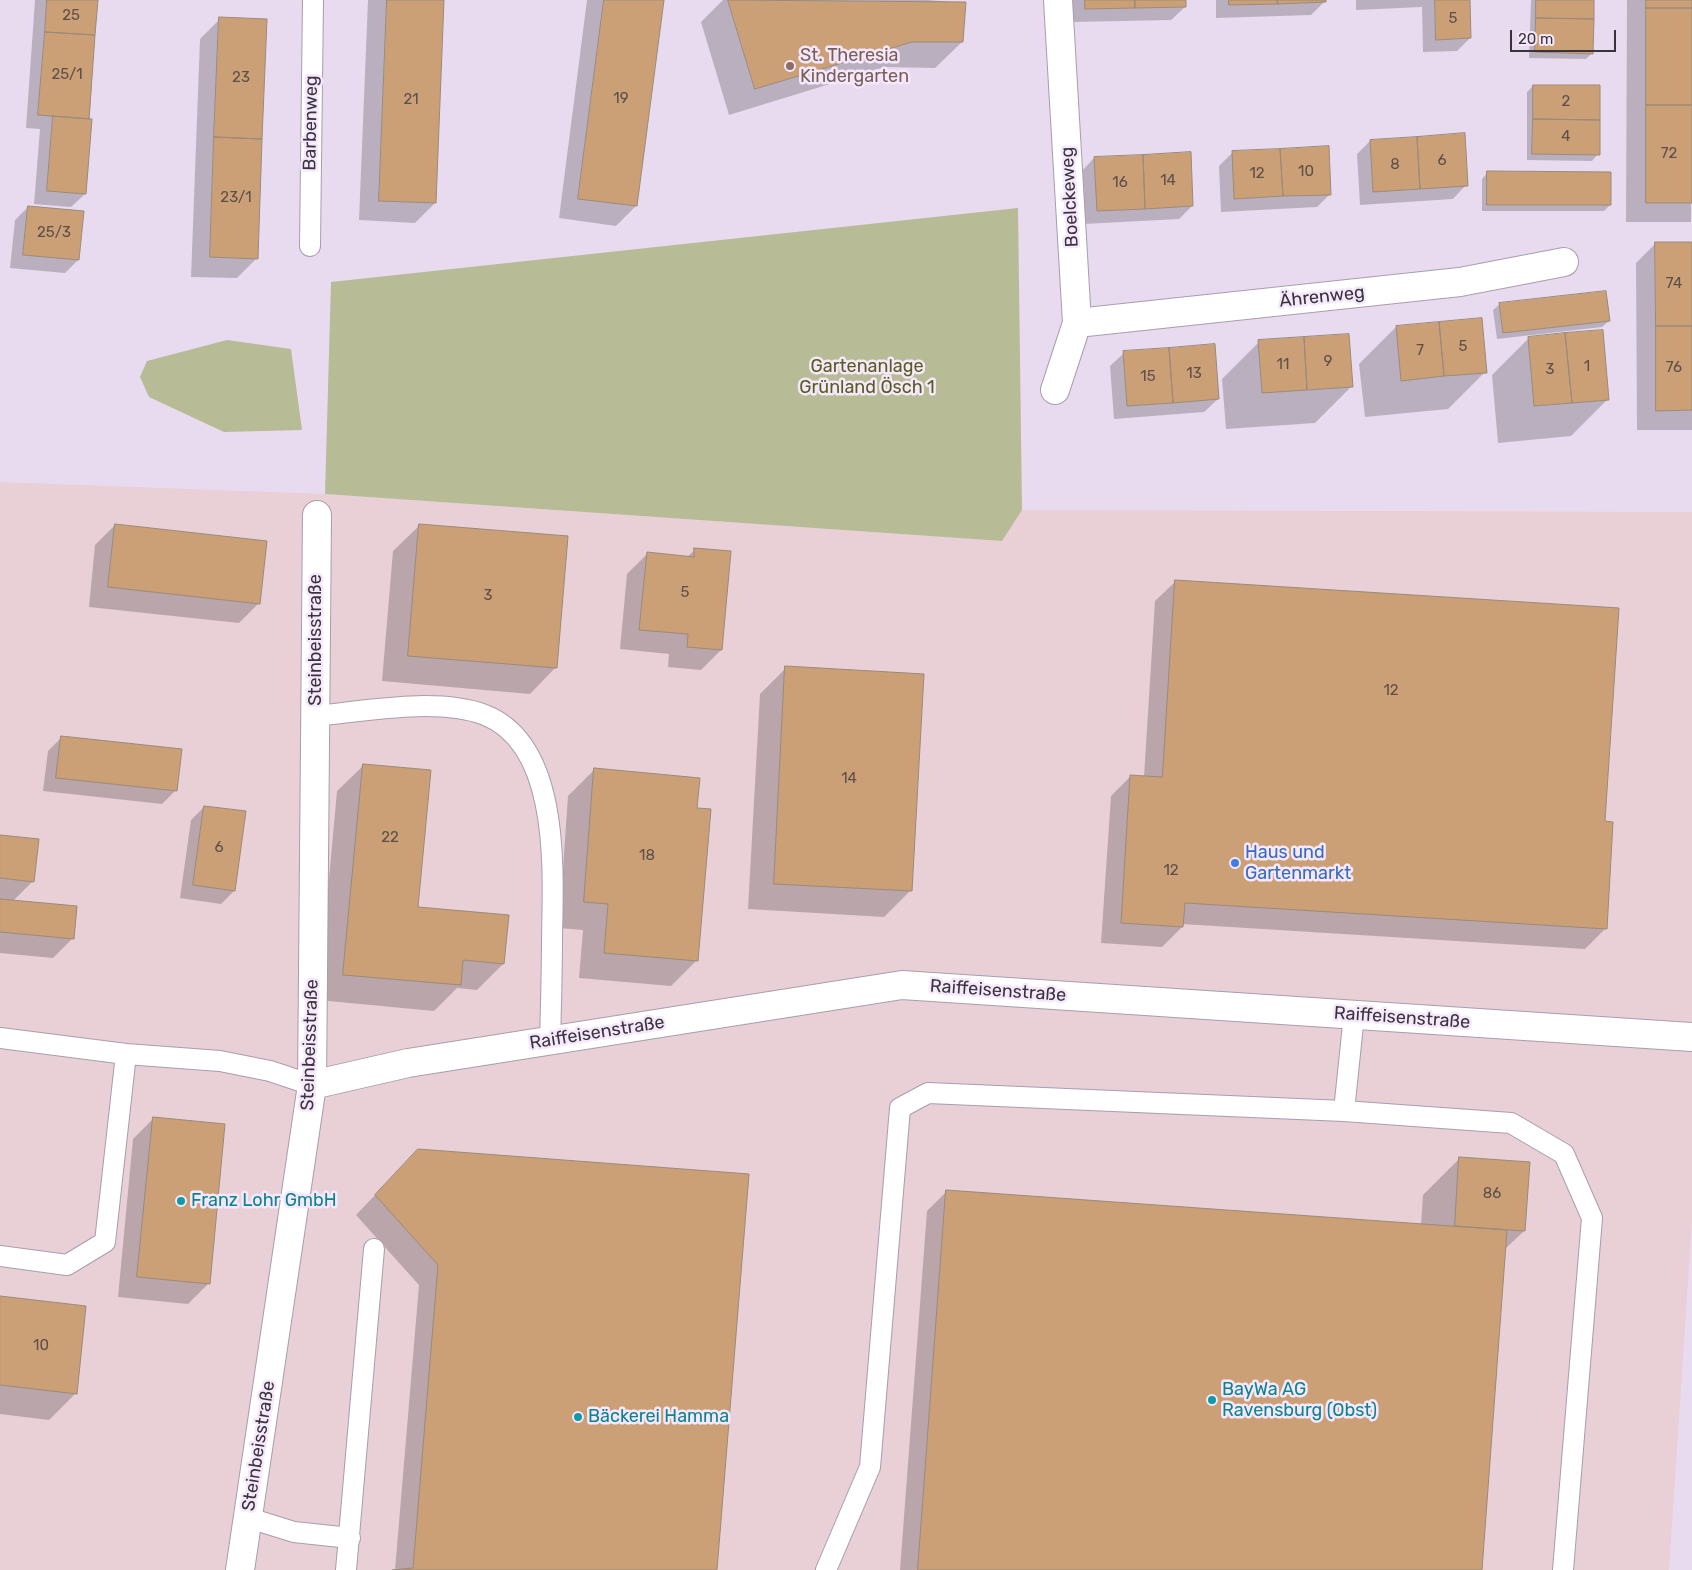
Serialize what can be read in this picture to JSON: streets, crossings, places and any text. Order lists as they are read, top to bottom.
{
  "streets": {
    "street": [
      "Boelckeweg",
      "Ährenweg",
      "Steinbeisstraße",
      "Raiffeisenstraße"
    ],
    "lane": ["Barbenweg"]
  },
  "crossings": [
    ["Boelckeweg", "Ährenweg"],
    ["Steinbeisstraße", "Raiffeisenstraße"]
  ],
  "parks": ["Gartenanlage Grünland Ösch 1"],
  "places": [
    "St. Theresia Kindergarten",
    "Haus und Gartenmarkt",
    "Franz Lohr GmbH",
    "BayWa AG Ravensburg (Obst)",
    "Bäckerei Hamma"
  ],
  "house_numbers": [
    "25",
    "5",
    "25/1",
    "23",
    "19",
    "21",
    "2",
    "4",
    "72",
    "6",
    "8",
    "10",
    "12",
    "14",
    "16",
    "23/1",
    "25/3",
    "74",
    "5",
    "7",
    "9",
    "11",
    "1",
    "76",
    "3",
    "13",
    "15",
    "5",
    "3",
    "12",
    "14",
    "22",
    "6",
    "18",
    "12",
    "86",
    "10"
  ],
  "scale_bar": "20 m"
}
